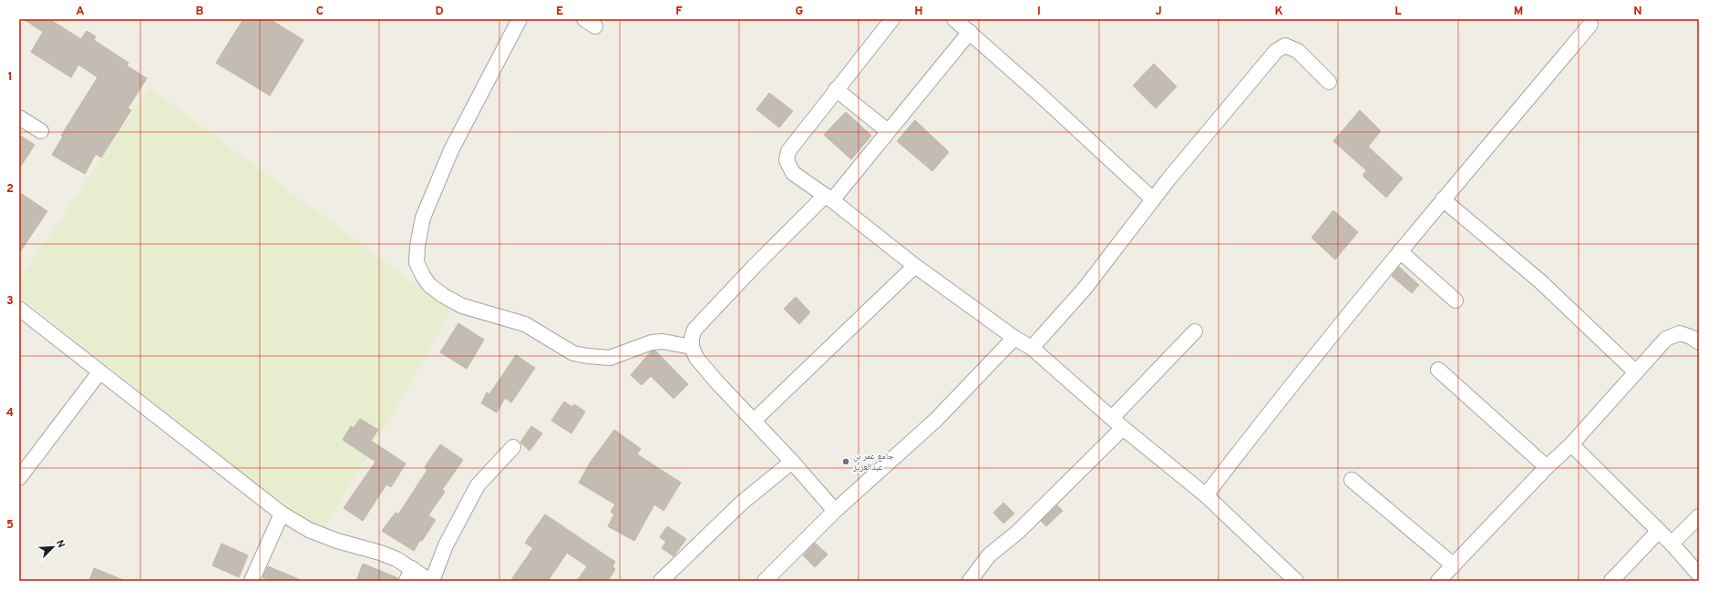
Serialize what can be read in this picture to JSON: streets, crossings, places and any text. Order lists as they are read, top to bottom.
{
  "places": ["جامع عمر بن عبدالعزيز"],
  "north": "top right",
  "grid": {
    "columns": [
      "A",
      "B",
      "C",
      "D",
      "E",
      "F",
      "G",
      "H",
      "I",
      "J",
      "K",
      "L",
      "M",
      "N"
    ],
    "rows": [
      "1",
      "2",
      "3",
      "4",
      "5"
    ]
  }
}
